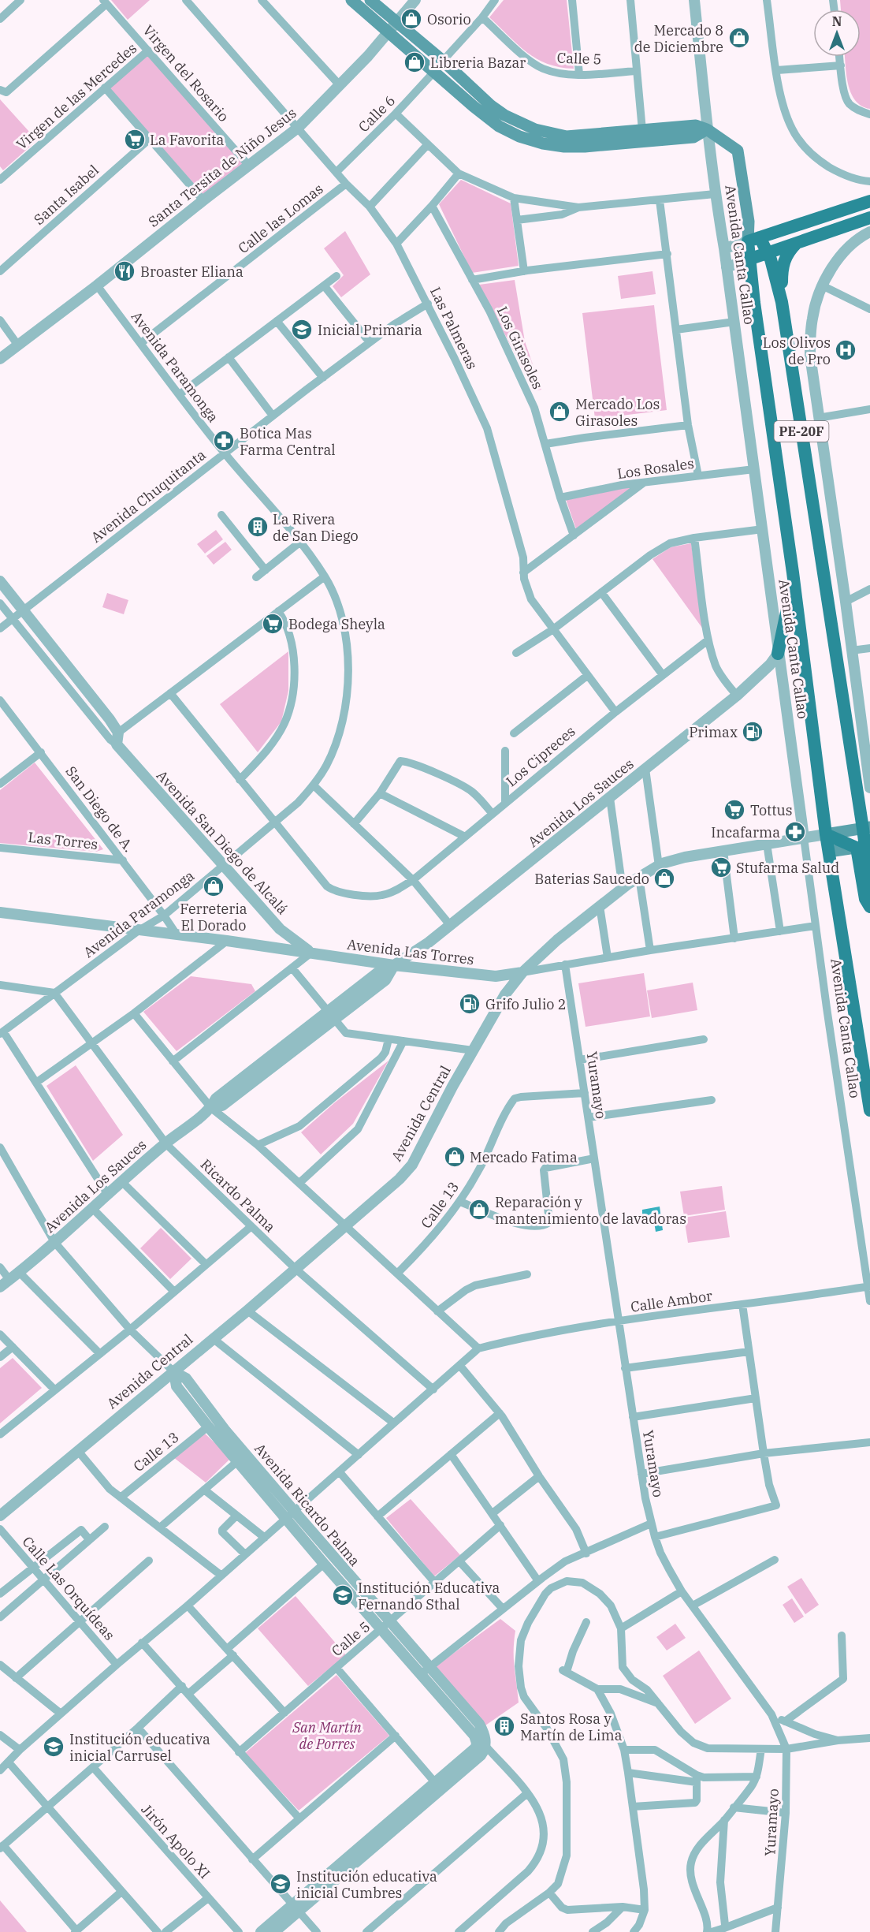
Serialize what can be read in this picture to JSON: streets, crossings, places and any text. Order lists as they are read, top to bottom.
{
  "streets": {
    "main road": ["Avenida Canta Callao", "PE-20F", "Avenida Central"],
    "street": [
      "Calle 5",
      "Virgen del Rosario",
      "Virgen de las Mercedes",
      "Calle 6",
      "Santa Tersita de Niño Jesus",
      "Santa Isabel",
      "Calle las Lomas",
      "Las Palmeras",
      "Los Girasoles",
      "Avenida Paramonga",
      "Los Rosales",
      "Avenida Chuquitanta",
      "Los Cipreces",
      "Avenida Los Sauces",
      "San Diego de A.",
      "Las Torres",
      "Avenida San Diego de Alcalá",
      "Avenida Las Torres",
      "Yuramayo",
      "Ricardo Palma",
      "Calle 13",
      "Calle Ambor",
      "Avenida Ricardo Palma",
      "Calle Las Orquídeas",
      "Jirón Apolo XI"
    ]
  },
  "crossings": [
    ["Calle 5", "Avenida Ricardo Palma"],
    ["Virgen del Rosario", "Virgen de las Mercedes"],
    ["Virgen del Rosario", "Santa Tersita de Niño Jesus"],
    ["Calle 6", "Las Palmeras"],
    ["Santa Tersita de Niño Jesus", "Las Palmeras"],
    ["Santa Tersita de Niño Jesus", "Avenida Paramonga"],
    ["Calle las Lomas", "Las Palmeras"],
    ["Calle las Lomas", "Avenida Paramonga"],
    ["Avenida Canta Callao", "Los Rosales"],
    ["Avenida Canta Callao", "Avenida Los Sauces"],
    ["Avenida Canta Callao", "Avenida Las Torres"],
    ["Avenida Canta Callao", "Avenida Central"],
    ["Avenida Canta Callao", "Calle Ambor"],
    ["Las Palmeras", "Avenida Chuquitanta"],
    ["Las Palmeras", "Los Cipreces"],
    ["Los Girasoles", "Los Rosales"],
    ["Avenida Paramonga", "Avenida Chuquitanta"],
    ["Avenida Paramonga", "Los Cipreces"],
    ["Avenida Paramonga", "San Diego de A."],
    ["Avenida Paramonga", "Avenida San Diego de Alcalá"],
    ["Avenida Paramonga", "Avenida Las Torres"],
    ["Avenida Paramonga", "Ricardo Palma"],
    ["Avenida Chuquitanta", "Avenida San Diego de Alcalá"],
    ["Avenida Los Sauces", "Avenida Las Torres"],
    ["Avenida Los Sauces", "Ricardo Palma"],
    ["Avenida Los Sauces", "Avenida Ricardo Palma"],
    ["San Diego de A.", "Las Torres"],
    ["San Diego de A.", "Avenida Las Torres"],
    ["Avenida San Diego de Alcalá", "Avenida Las Torres"],
    ["Avenida Las Torres", "Yuramayo"],
    ["Avenida Las Torres", "Avenida Central"],
    ["Yuramayo", "Calle 13"],
    ["Yuramayo", "Calle Ambor"],
    ["Avenida Central", "Ricardo Palma"],
    ["Avenida Central", "Avenida Ricardo Palma"],
    ["Calle 13", "Avenida Ricardo Palma"]
  ],
  "parks": ["San Martín de Porres"],
  "places": {
    "shop": [
      "Osorio",
      "Mercado 8 de Diciembre",
      "Libreria Bazar",
      "Mercado Los Girasoles",
      "Baterias Saucedo",
      "Ferreteria El Dorado",
      "Mercado Fatima",
      "Reparación y mantenimiento de lavadoras"
    ],
    "supermarket": [
      "La Favorita",
      "Bodega Sheyla",
      "Tottus",
      "Stufarma Salud"
    ],
    "restaurant": ["Broaster Eliana"],
    "school or university": [
      "Inicial Primaria",
      "Institución Educativa Fernando Sthal",
      "Institución educativa inicial Carrusel",
      "Institución educativa inicial Cumbres"
    ],
    "hospital": ["Los Olivos de Pro"],
    "pharmacy": ["Botica Mas Farma Central", "Incafarma"],
    "building": ["La Rivera de San Diego", "Santos Rosa y Martín de Lima"],
    "fuel station": ["Primax", "Grifo Julio 2"]
  },
  "north": "top"
}
